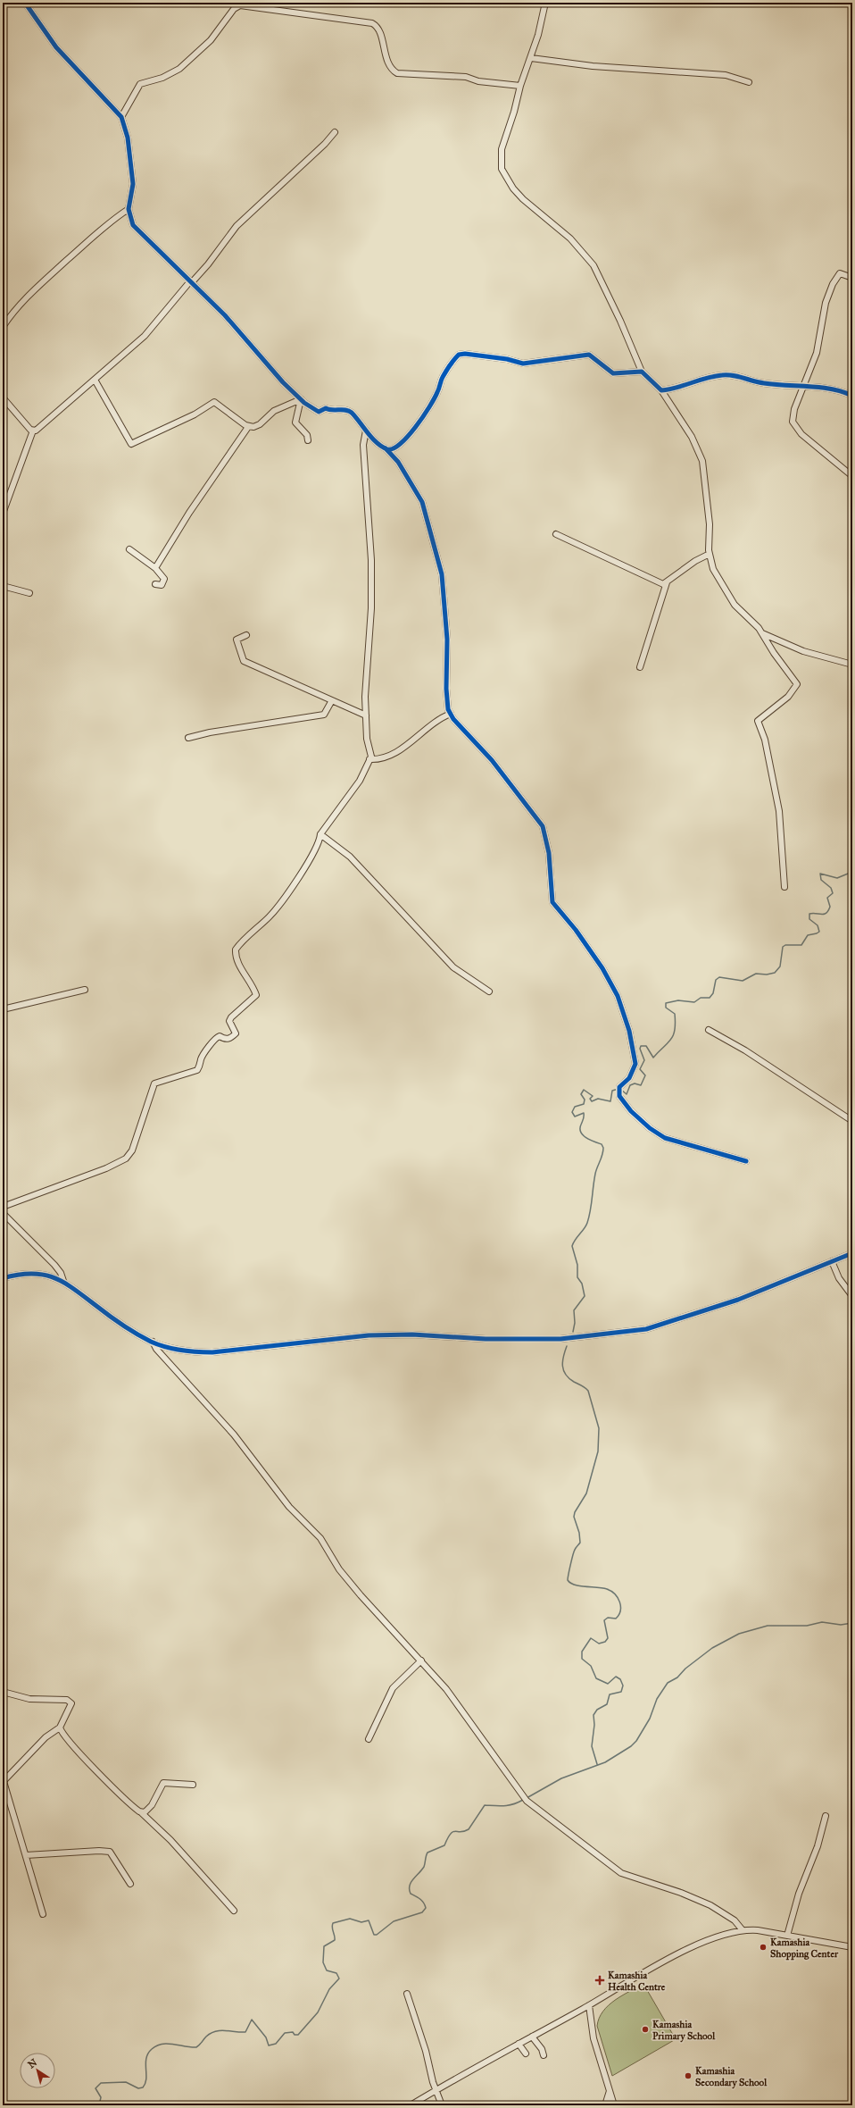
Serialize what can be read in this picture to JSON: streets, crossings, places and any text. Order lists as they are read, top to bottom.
{
  "places": {
    "other": ["Kamashia Shopping Center", "Kamashia Primary School", "Kamashia Secondary School"],
    "health": ["Kamashia Health Centre"]
  },
  "north": "top left"
}
